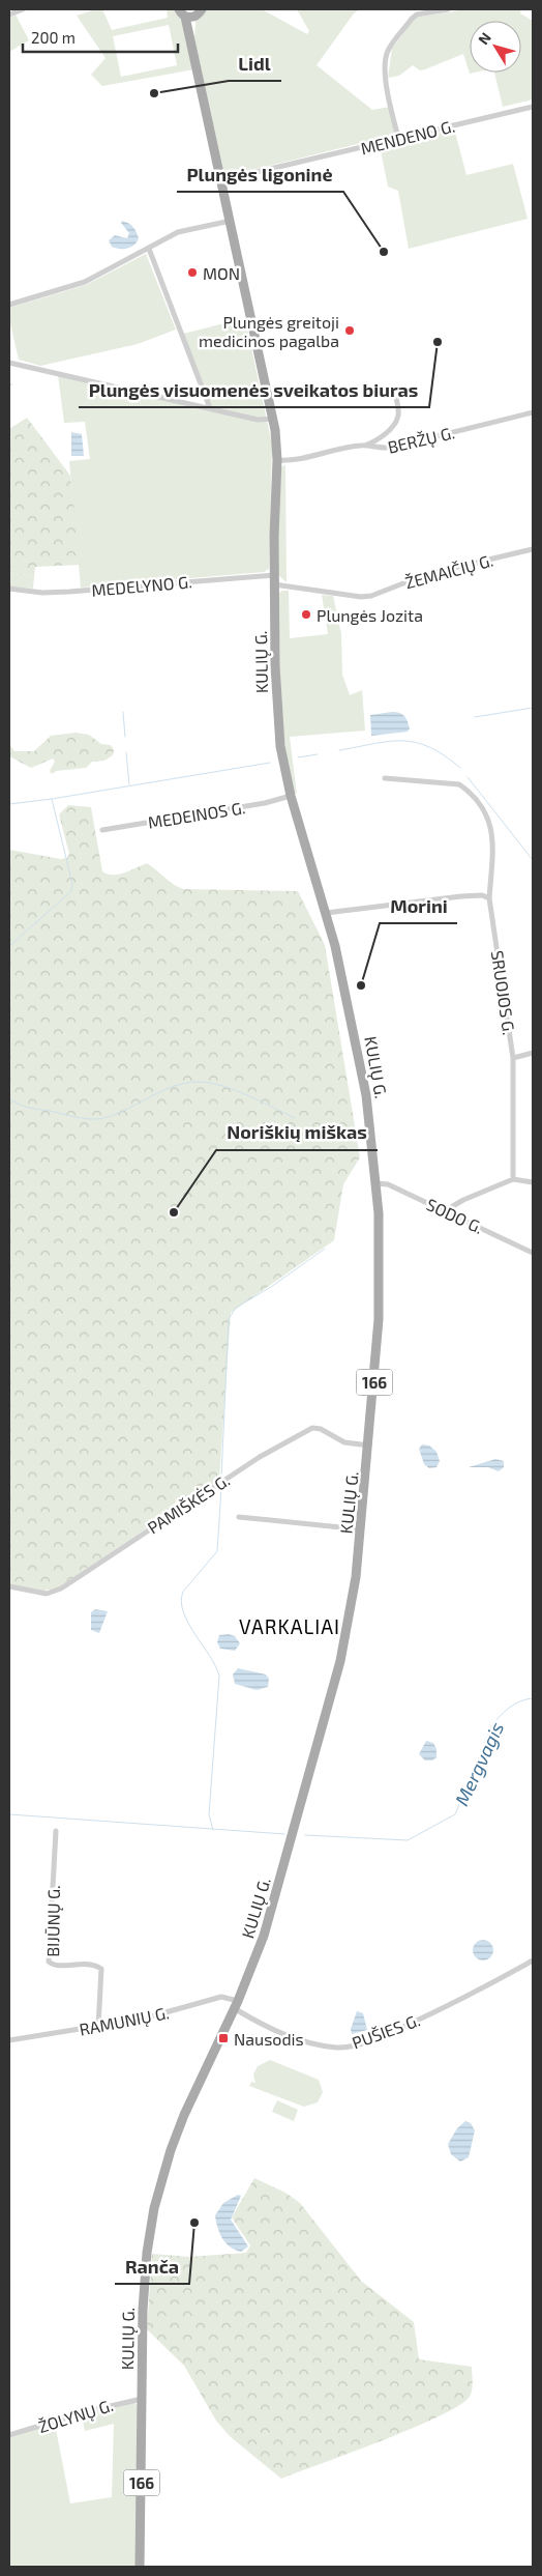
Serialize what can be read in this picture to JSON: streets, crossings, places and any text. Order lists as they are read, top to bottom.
{
  "streets": {
    "main road": ["KULIŲ G.", "166"],
    "street": [
      "MENDENO G.",
      "BERŽŲ G.",
      "ŽEMAIČIŲ G.",
      "MEDELYNO G.",
      "MEDEINOS G.",
      "SRUOJOS G.",
      "SODO G.",
      "PAMIŠKĖS G.",
      "BIJŪNŲ G.",
      "RAMUNIŲ G.",
      "PUŠIES G.",
      "ŽOLYNŲ G."
    ]
  },
  "crossings": [
    ["MENDENO G.", "166"],
    ["BERŽŲ G.", "KULIŲ G."],
    ["ŽEMAIČIŲ G.", "MEDELYNO G."],
    ["ŽEMAIČIŲ G.", "KULIŲ G."],
    ["MEDELYNO G.", "KULIŲ G."],
    ["KULIŲ G.", "MEDEINOS G."],
    ["KULIŲ G.", "SODO G."],
    ["KULIŲ G.", "166"],
    ["KULIŲ G.", "PAMIŠKĖS G."],
    ["KULIŲ G.", "RAMUNIŲ G."],
    ["KULIŲ G.", "PUŠIES G."],
    ["KULIŲ G.", "ŽOLYNŲ G."],
    ["BIJŪNŲ G.", "RAMUNIŲ G."],
    ["RAMUNIŲ G.", "PUŠIES G."]
  ],
  "districts": ["VARKALIAI"],
  "water": ["Mergvagis"],
  "places": {
    "other": [
      "Lidl",
      "Plungės ligoninė",
      "MON",
      "Plungės greitoji medicinos pagalba",
      "Plungės visuomenės sveikatos biuras",
      "Plungės Jozita",
      "Morini",
      "Noriškių miškas",
      "Ranča"
    ],
    "transit": ["Nausodis"]
  },
  "scale_bar": "200 m",
  "north": "top left"
}
